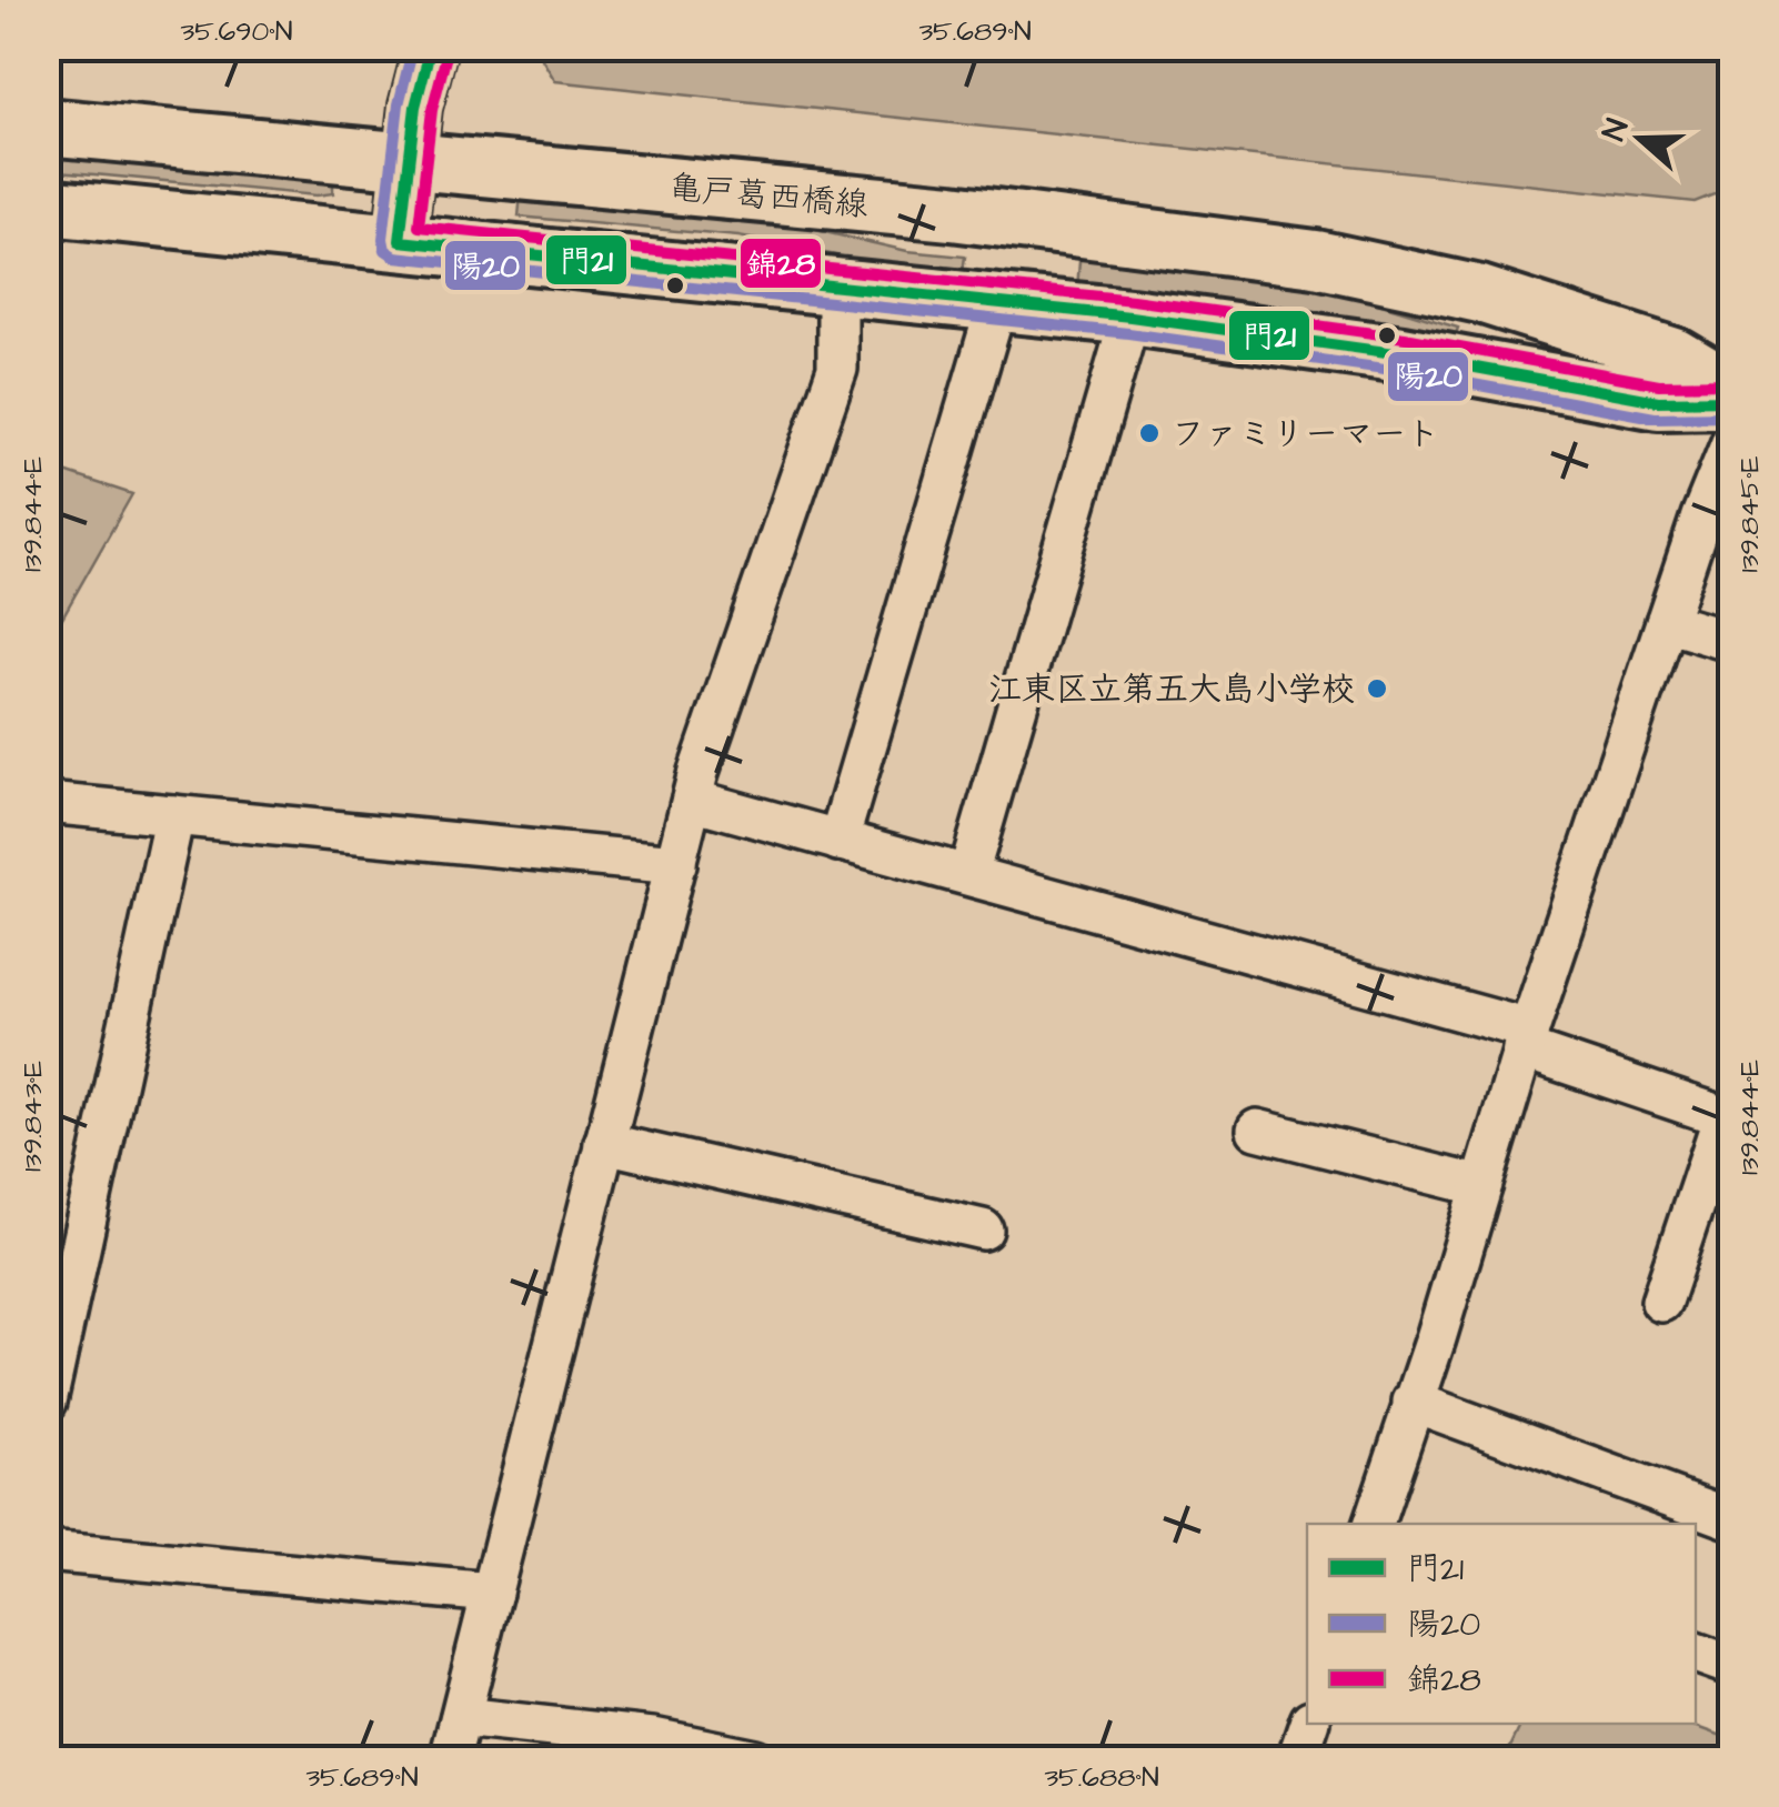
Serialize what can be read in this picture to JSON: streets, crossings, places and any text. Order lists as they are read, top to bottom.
{
  "streets": {
    "main road": ["亀戸葛西橋線"]
  },
  "places": ["ファミリーマート", "江東区立第五大島小学校"],
  "lines": ["transit line 門21", "transit line 陽20", "transit line 錦28"],
  "legend": ["門21", "陽20", "錦28"],
  "north": "left",
  "coordinates": [
    "35.690°N",
    "35.689°N",
    "139.844°E",
    "139.845°E",
    "139.843°E",
    "35.688°N"
  ]
}
